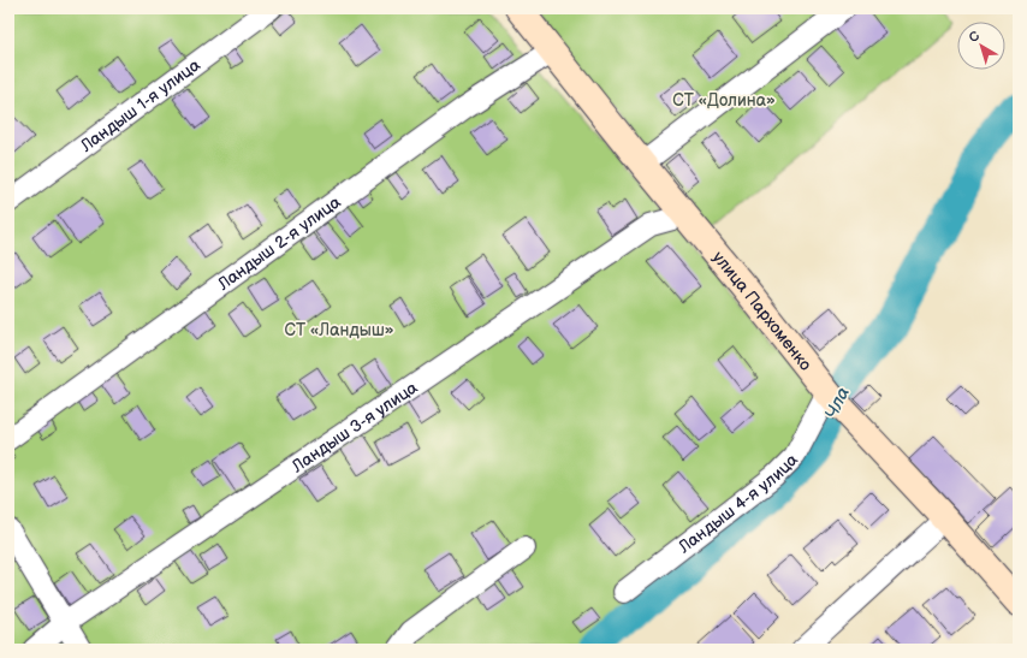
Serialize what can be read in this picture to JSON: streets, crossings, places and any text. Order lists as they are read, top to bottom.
{
  "streets": {
    "street": [
      "Ландыш 1-я улица",
      "Ландыш 2-я улица",
      "улица Пархоменко",
      "Ландыш 3-я улица",
      "Ландыш 4-я улица"
    ]
  },
  "crossings": [
    ["Ландыш 2-я улица", "улица Пархоменко"],
    ["улица Пархоменко", "Ландыш 3-я улица"],
    ["улица Пархоменко", "Ландыш 4-я улица"]
  ],
  "water": ["Чла"],
  "parks": ["СТ «Долина»", "СТ «Ландыш»"],
  "north": "top left"
}
